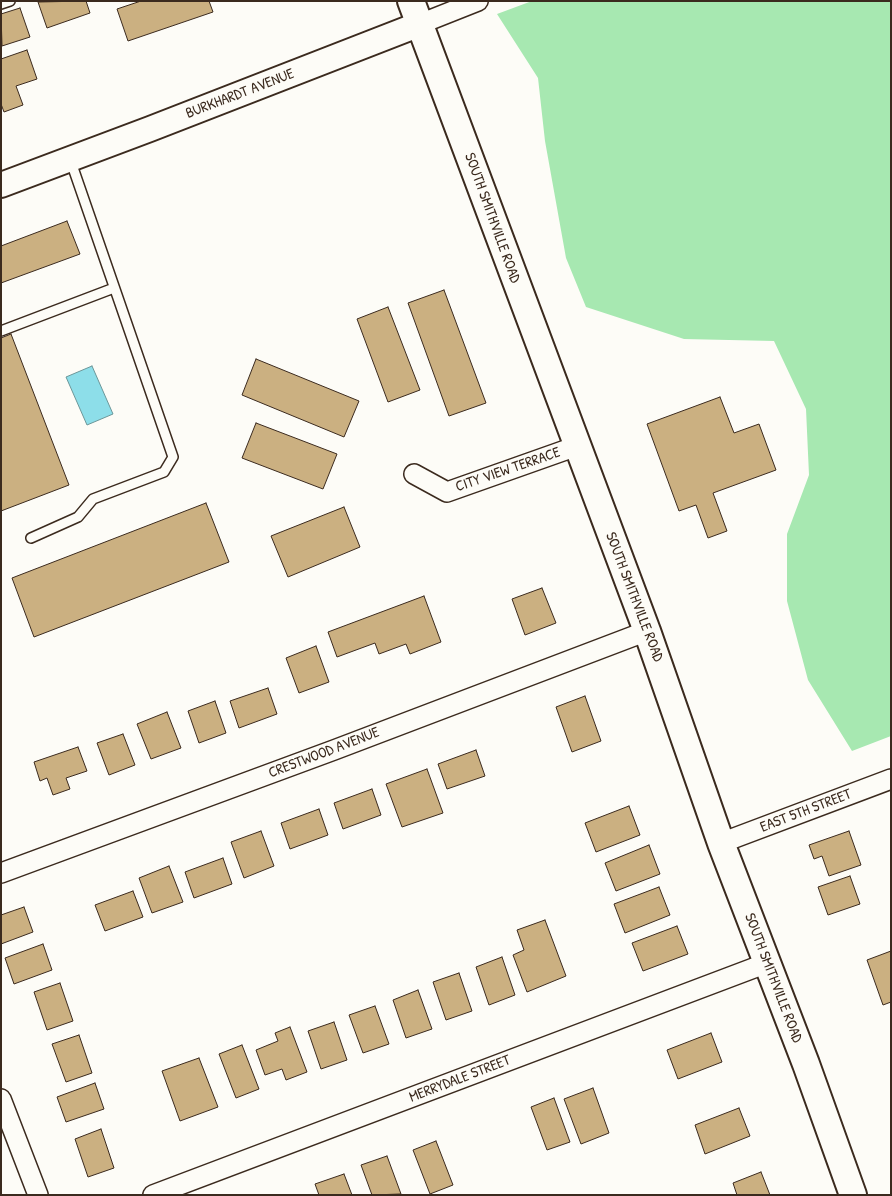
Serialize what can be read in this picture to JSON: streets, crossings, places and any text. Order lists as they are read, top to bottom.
{
  "streets": {
    "main road": ["SOUTH SMITHVILLE ROAD"],
    "street": [
      "BURKHARDT AVENUE",
      "CITY VIEW TERRACE",
      "CRESTWOOD AVENUE",
      "EAST 5TH STREET",
      "MERRYDALE STREET"
    ]
  },
  "crossings": [
    ["BURKHARDT AVENUE", "SOUTH SMITHVILLE ROAD"],
    ["SOUTH SMITHVILLE ROAD", "CITY VIEW TERRACE"],
    ["SOUTH SMITHVILLE ROAD", "CRESTWOOD AVENUE"],
    ["SOUTH SMITHVILLE ROAD", "EAST 5TH STREET"],
    ["SOUTH SMITHVILLE ROAD", "MERRYDALE STREET"]
  ]
}
